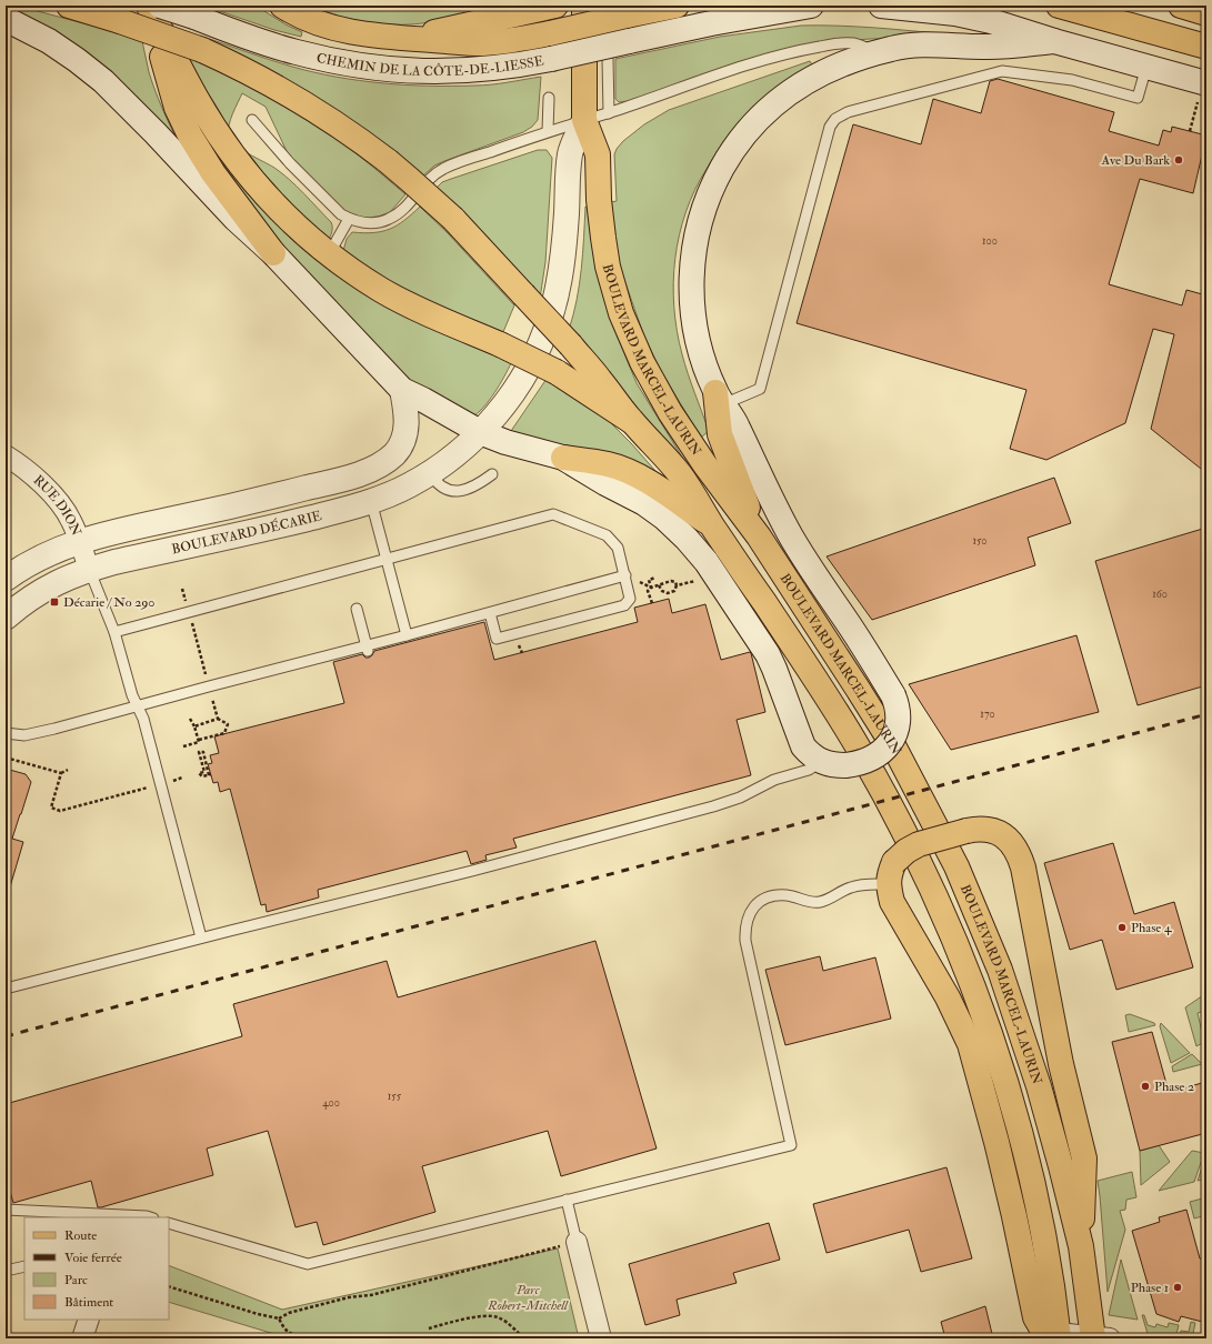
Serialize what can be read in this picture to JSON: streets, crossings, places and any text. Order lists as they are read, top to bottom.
{
  "streets": {
    "main road": ["CHEMIN DE LA CÔTE-DE-LIESSE", "BOULEVARD MARCEL-LAURIN", "BOULEVARD DÉCARIE"],
    "street": ["RUE DION"]
  },
  "crossings": [
    ["BOULEVARD MARCEL-LAURIN", "BOULEVARD DÉCARIE"],
    ["RUE DION", "BOULEVARD DÉCARIE"]
  ],
  "parks": ["Parc Robert-Mitchell"],
  "places": {
    "other": [
      "Ave Du Bark",
      "Phase 4",
      "Phase 2",
      "Phase 1"
    ],
    "transit": ["Décarie / No 290"]
  },
  "house_numbers": [
    "100",
    "150",
    "160",
    "170",
    "155",
    "400"
  ],
  "legend": [
    "Route",
    "Voie ferrée",
    "Parc",
    "Bâtiment"
  ]
}
